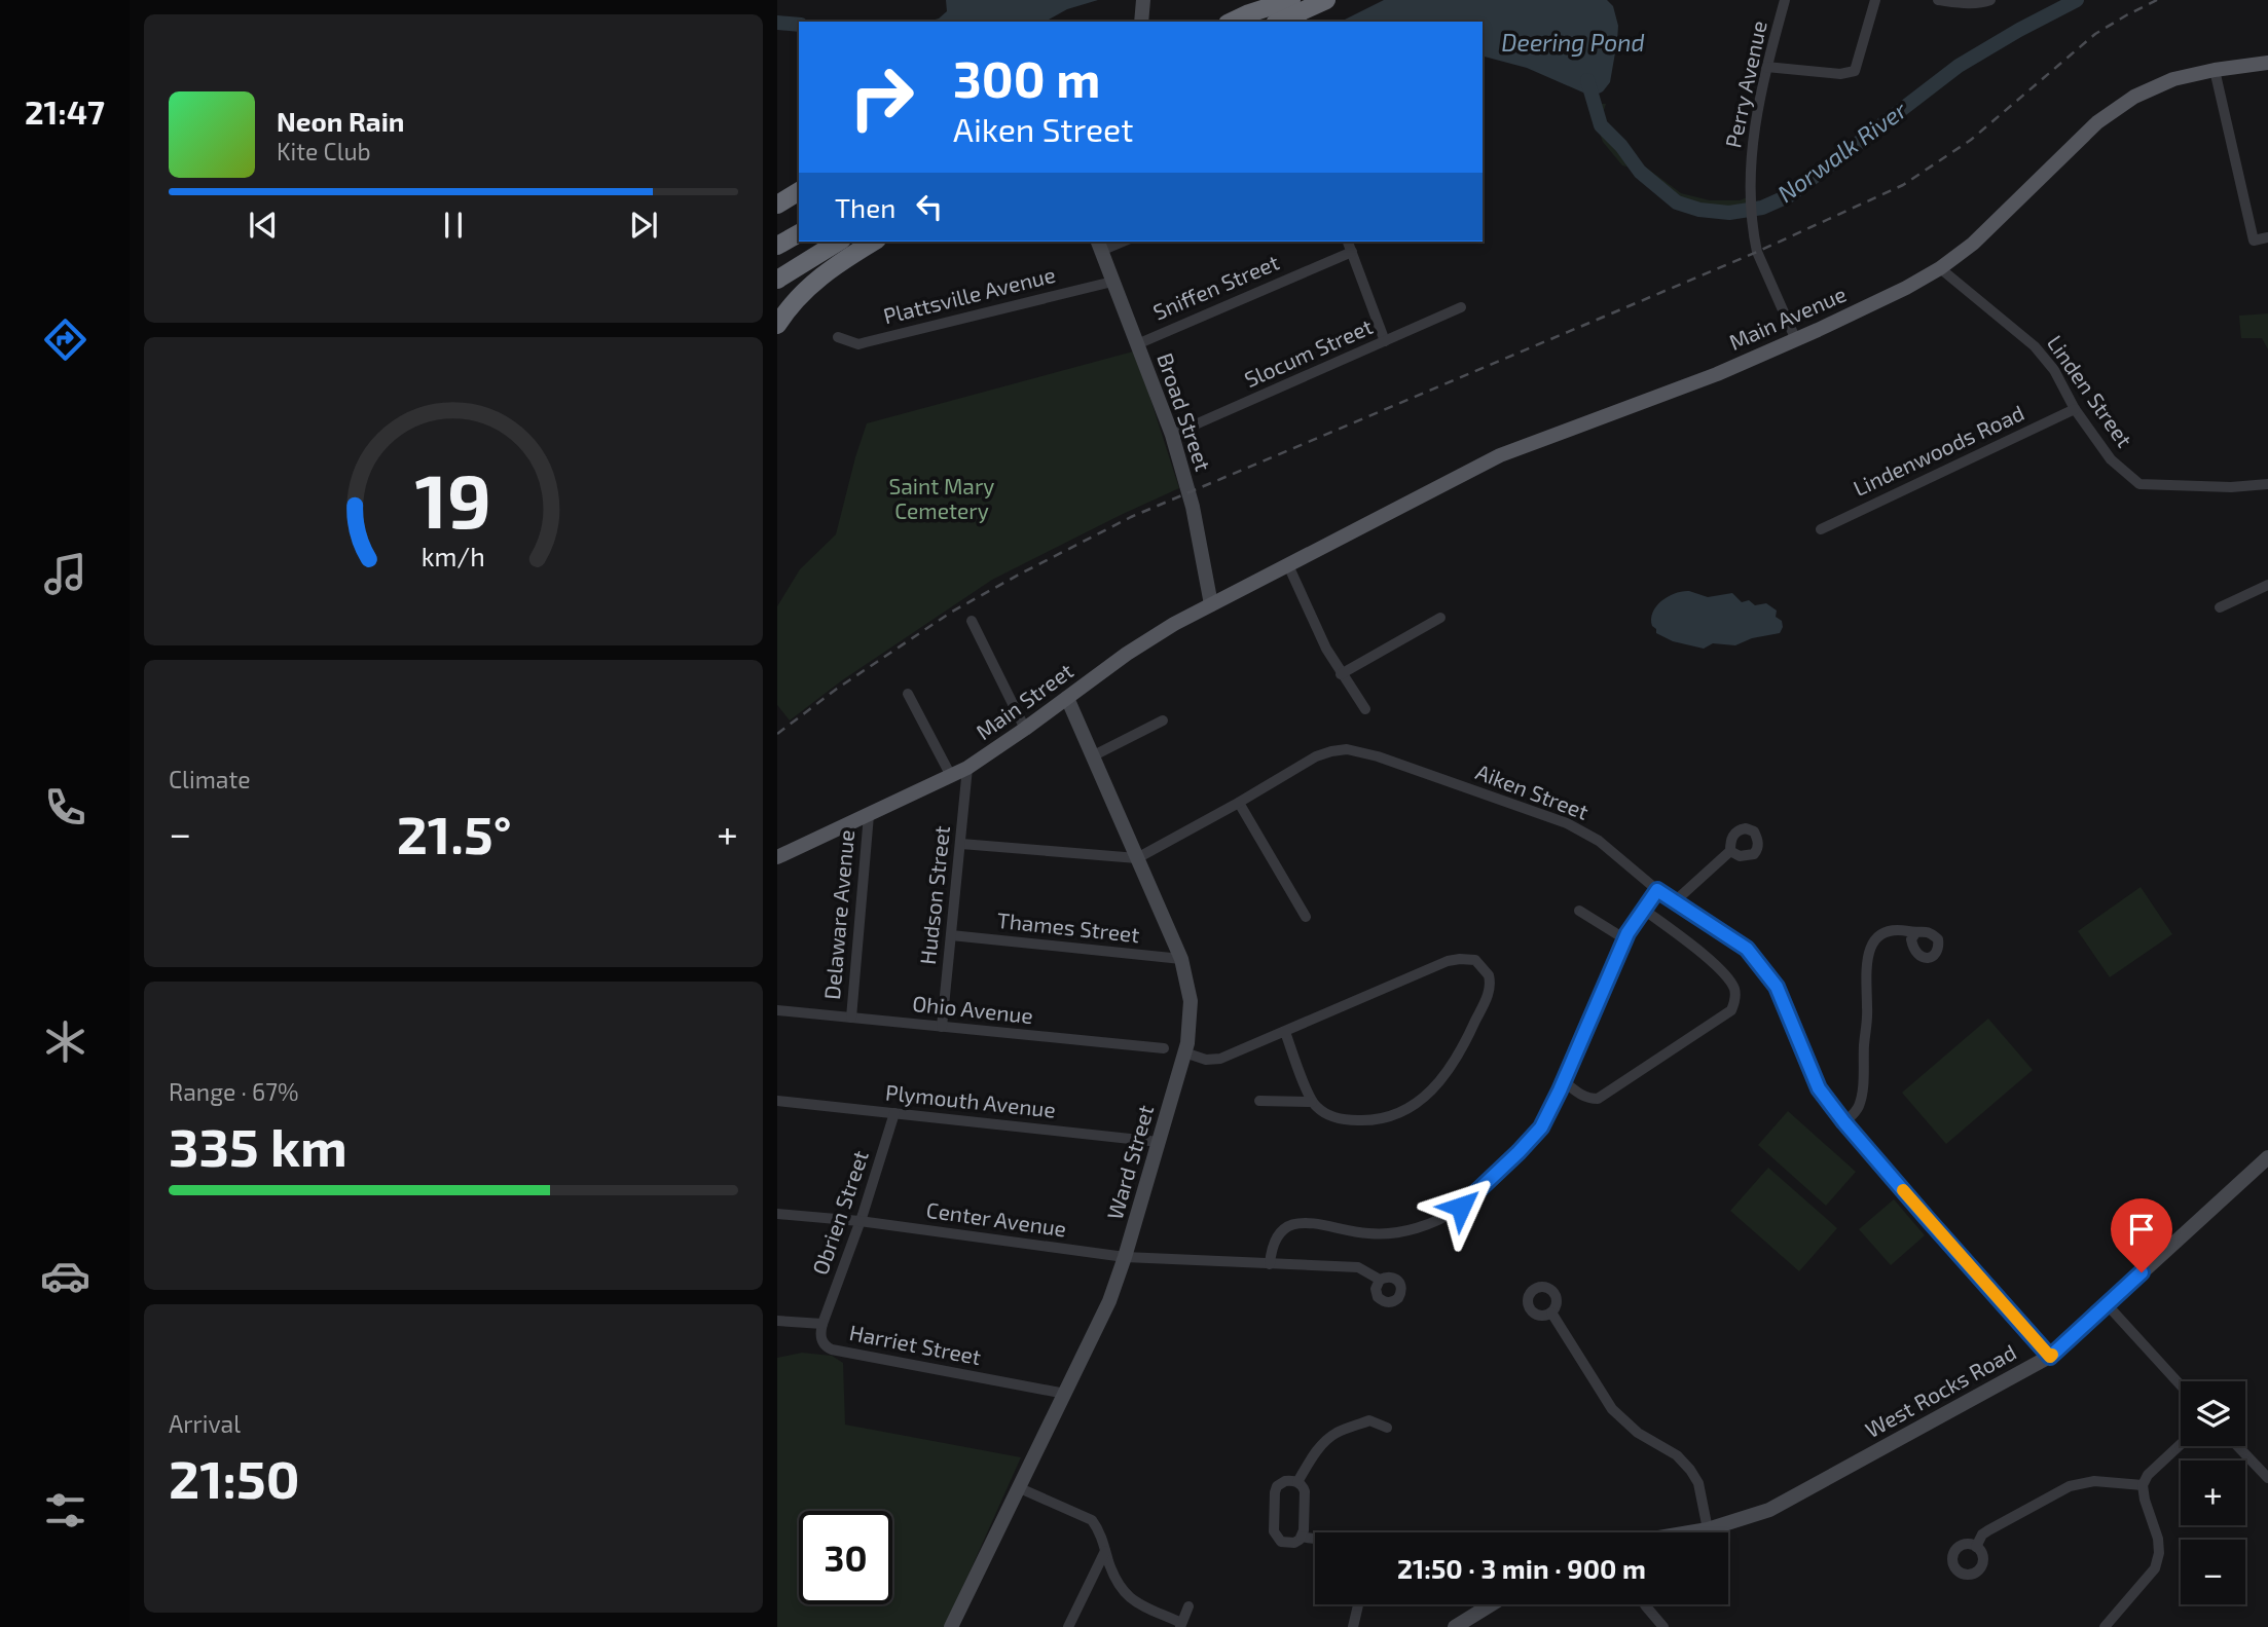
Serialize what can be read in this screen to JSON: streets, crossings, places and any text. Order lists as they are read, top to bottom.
{
  "streets": {
    "main road": [
      "Main Avenue",
      "Broad Street",
      "Main Street",
      "Ward Street",
      "West Rocks Road"
    ],
    "street": [
      "Perry Avenue",
      "Sniffen Street",
      "Plattsville Avenue",
      "Slocum Street",
      "Linden Street",
      "Lindenwoods Road",
      "Aiken Street",
      "Hudson Street",
      "Delaware Avenue",
      "Thames Street",
      "Ohio Avenue",
      "Plymouth Avenue",
      "Obrien Street",
      "Center Avenue",
      "Harriet Street"
    ]
  },
  "crossings": [
    ["Perry Avenue", "Main Avenue"],
    ["Sniffen Street", "Broad Street"],
    ["Plattsville Avenue", "Broad Street"],
    ["Main Avenue", "Linden Street"],
    ["Main Avenue", "Main Street"],
    ["Slocum Street", "Broad Street"],
    ["Linden Street", "Lindenwoods Road"],
    ["Broad Street", "Main Street"],
    ["Main Street", "Hudson Street"],
    ["Main Street", "Delaware Avenue"],
    ["Main Street", "Ward Street"],
    ["Aiken Street", "Ward Street"],
    ["Aiken Street", "West Rocks Road"],
    ["Hudson Street", "Thames Street"],
    ["Hudson Street", "Ohio Avenue"],
    ["Delaware Avenue", "Ohio Avenue"],
    ["Thames Street", "Ward Street"],
    ["Plymouth Avenue", "Ward Street"],
    ["Plymouth Avenue", "Obrien Street"],
    ["Ward Street", "Center Avenue"],
    ["Ward Street", "Harriet Street"],
    ["Obrien Street", "Center Avenue"],
    ["Obrien Street", "Harriet Street"]
  ],
  "water": ["Deering Pond", "Norwalk River"],
  "parks": ["Saint Mary Cemetery"],
  "page": {
    "tabs": "21:47",
    "turn": ["300 m", "Aiken Street"],
    "song": ["Neon Rain", "Kite Club"],
    "then": "Then",
    "tile": [
      "Climate",
      ["Range · 67%", "335 km"],
      ["Arrival", "21:50"]
    ],
    "heat": ["−", "21.5°", "+"],
    "map_buttons": ["+", "−"],
    "limit": "30",
    "trip": "21:50 · 3 min · 900 m",
    "gauge": ["19", "km/h"]
  }
}
